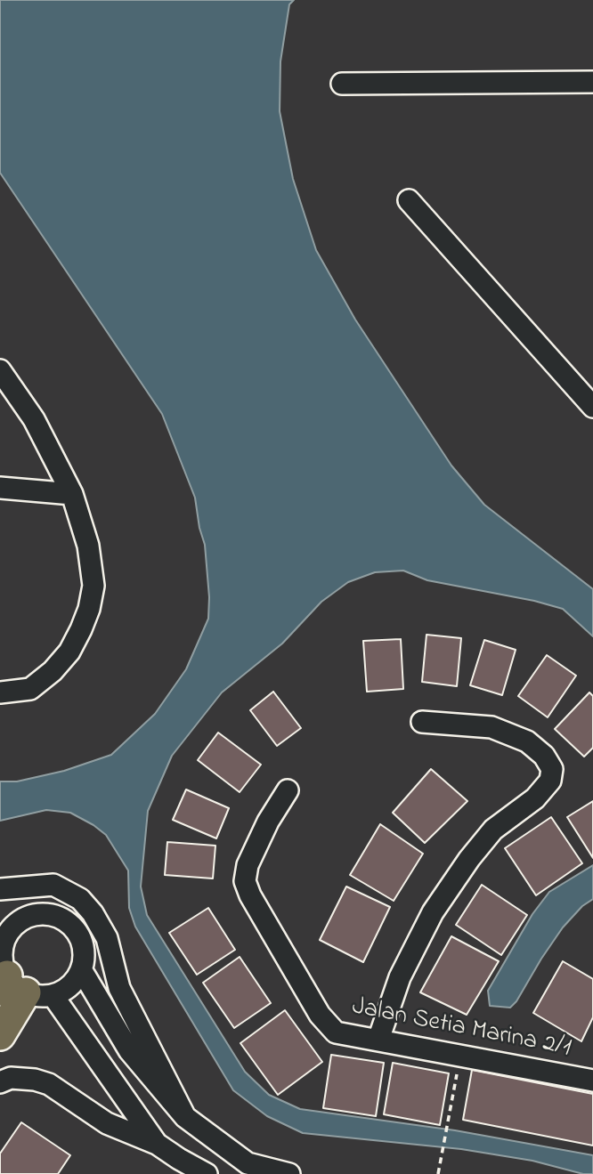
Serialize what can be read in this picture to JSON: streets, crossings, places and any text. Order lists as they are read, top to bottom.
{
  "streets": {
    "street": ["Jalan Setia Marina 2/1"]
  }
}
